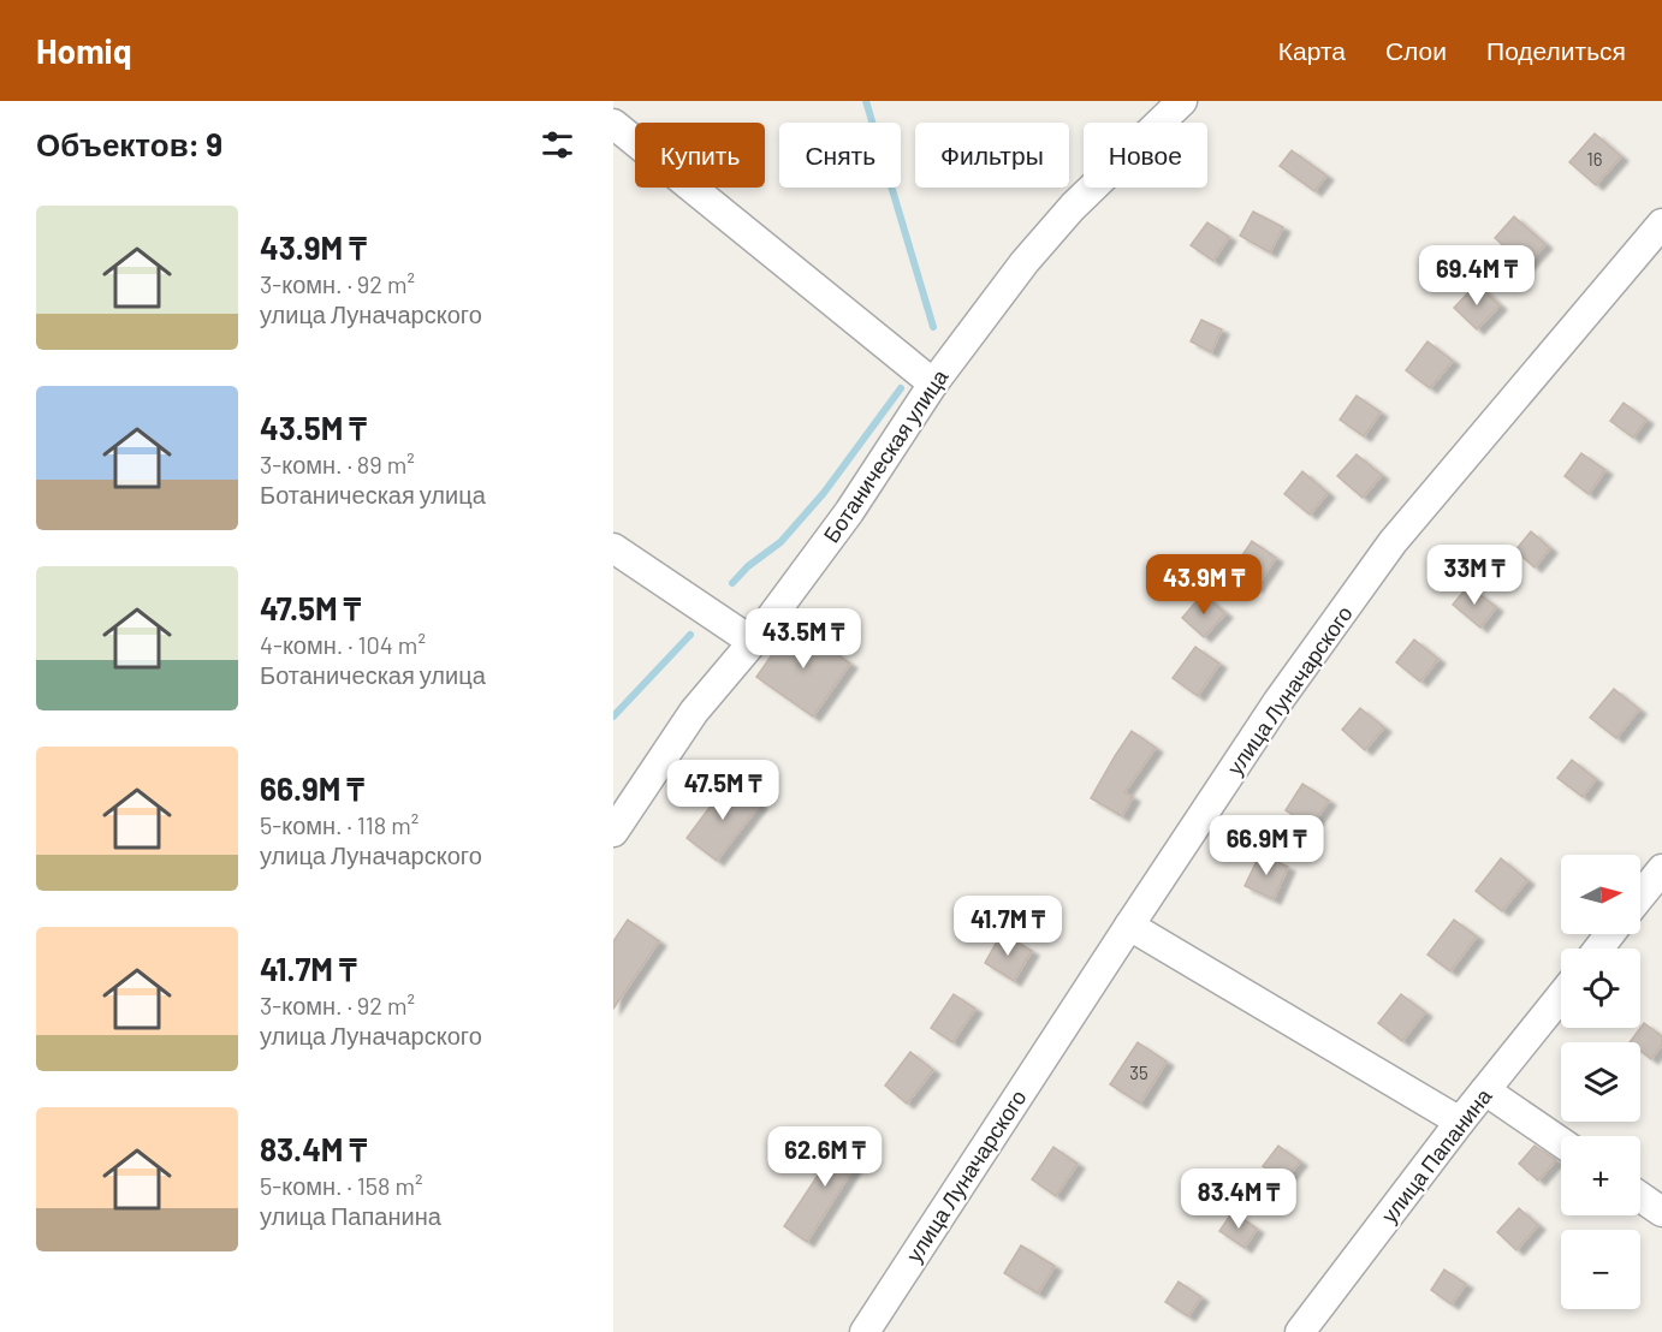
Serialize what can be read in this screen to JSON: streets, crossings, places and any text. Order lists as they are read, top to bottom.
{
  "streets": {
    "street": ["Ботаническая улица", "улица Луначарского", "улица Папанина"]
  },
  "house_numbers": ["16", "35"],
  "north": "right",
  "page": {
    "header": "Homiq",
    "nav": ["Карта", "Слои", "Поделиться"],
    "heading": "Объектов: 9",
    "chip": [
      "Купить",
      "Снять",
      "Фильтры",
      "Новое"
    ],
    "list": [
      {
        "name": "43.9M ₸",
        "note": "3-комн. · 92 m² · улица Луначарского"
      },
      {
        "name": "43.5M ₸",
        "note": "3-комн. · 89 m² · Ботаническая улица"
      },
      {
        "name": "47.5M ₸",
        "note": "4-комн. · 104 m² · Ботаническая улица"
      },
      {
        "name": "66.9M ₸",
        "note": "5-комн. · 118 m² · улица Луначарского"
      },
      {
        "name": "41.7M ₸",
        "note": "3-комн. · 92 m² · улица Луначарского"
      },
      {
        "name": "83.4M ₸",
        "note": "5-комн. · 158 m² · улица Папанина"
      }
    ],
    "price": [
      "69.4M ₸",
      "33M ₸",
      "43.9M ₸",
      "43.5M ₸",
      "47.5M ₸",
      "66.9M ₸",
      "41.7M ₸",
      "62.6M ₸",
      "83.4M ₸"
    ],
    "map_buttons": ["+", "−"]
  }
}
